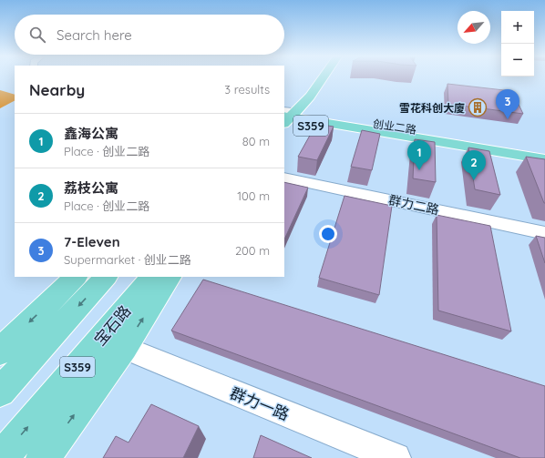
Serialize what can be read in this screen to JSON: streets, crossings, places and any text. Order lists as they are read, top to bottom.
{
  "streets": {
    "main road": ["S359", "创业二路", "宝石路"],
    "street": ["群力二路", "群力一路"]
  },
  "places": {
    "building": ["雪花科创大廈"]
  },
  "north": "bottom left",
  "page": {
    "map_buttons": ["+", "−"],
    "search": "Search here",
    "heading": ["Nearby", "3 results"],
    "pins": ["3", "1", "2"],
    "list": [
      {
        "mark": "1",
        "name": "鑫海公寓",
        "note": "Place · 创业二路",
        "value": "80 m"
      },
      {
        "mark": "2",
        "name": "荔枝公寓",
        "note": "Place · 创业二路",
        "value": "100 m"
      },
      {
        "mark": "3",
        "name": "7-Eleven",
        "note": "Supermarket · 创业二路",
        "value": "200 m"
      }
    ]
  }
}
